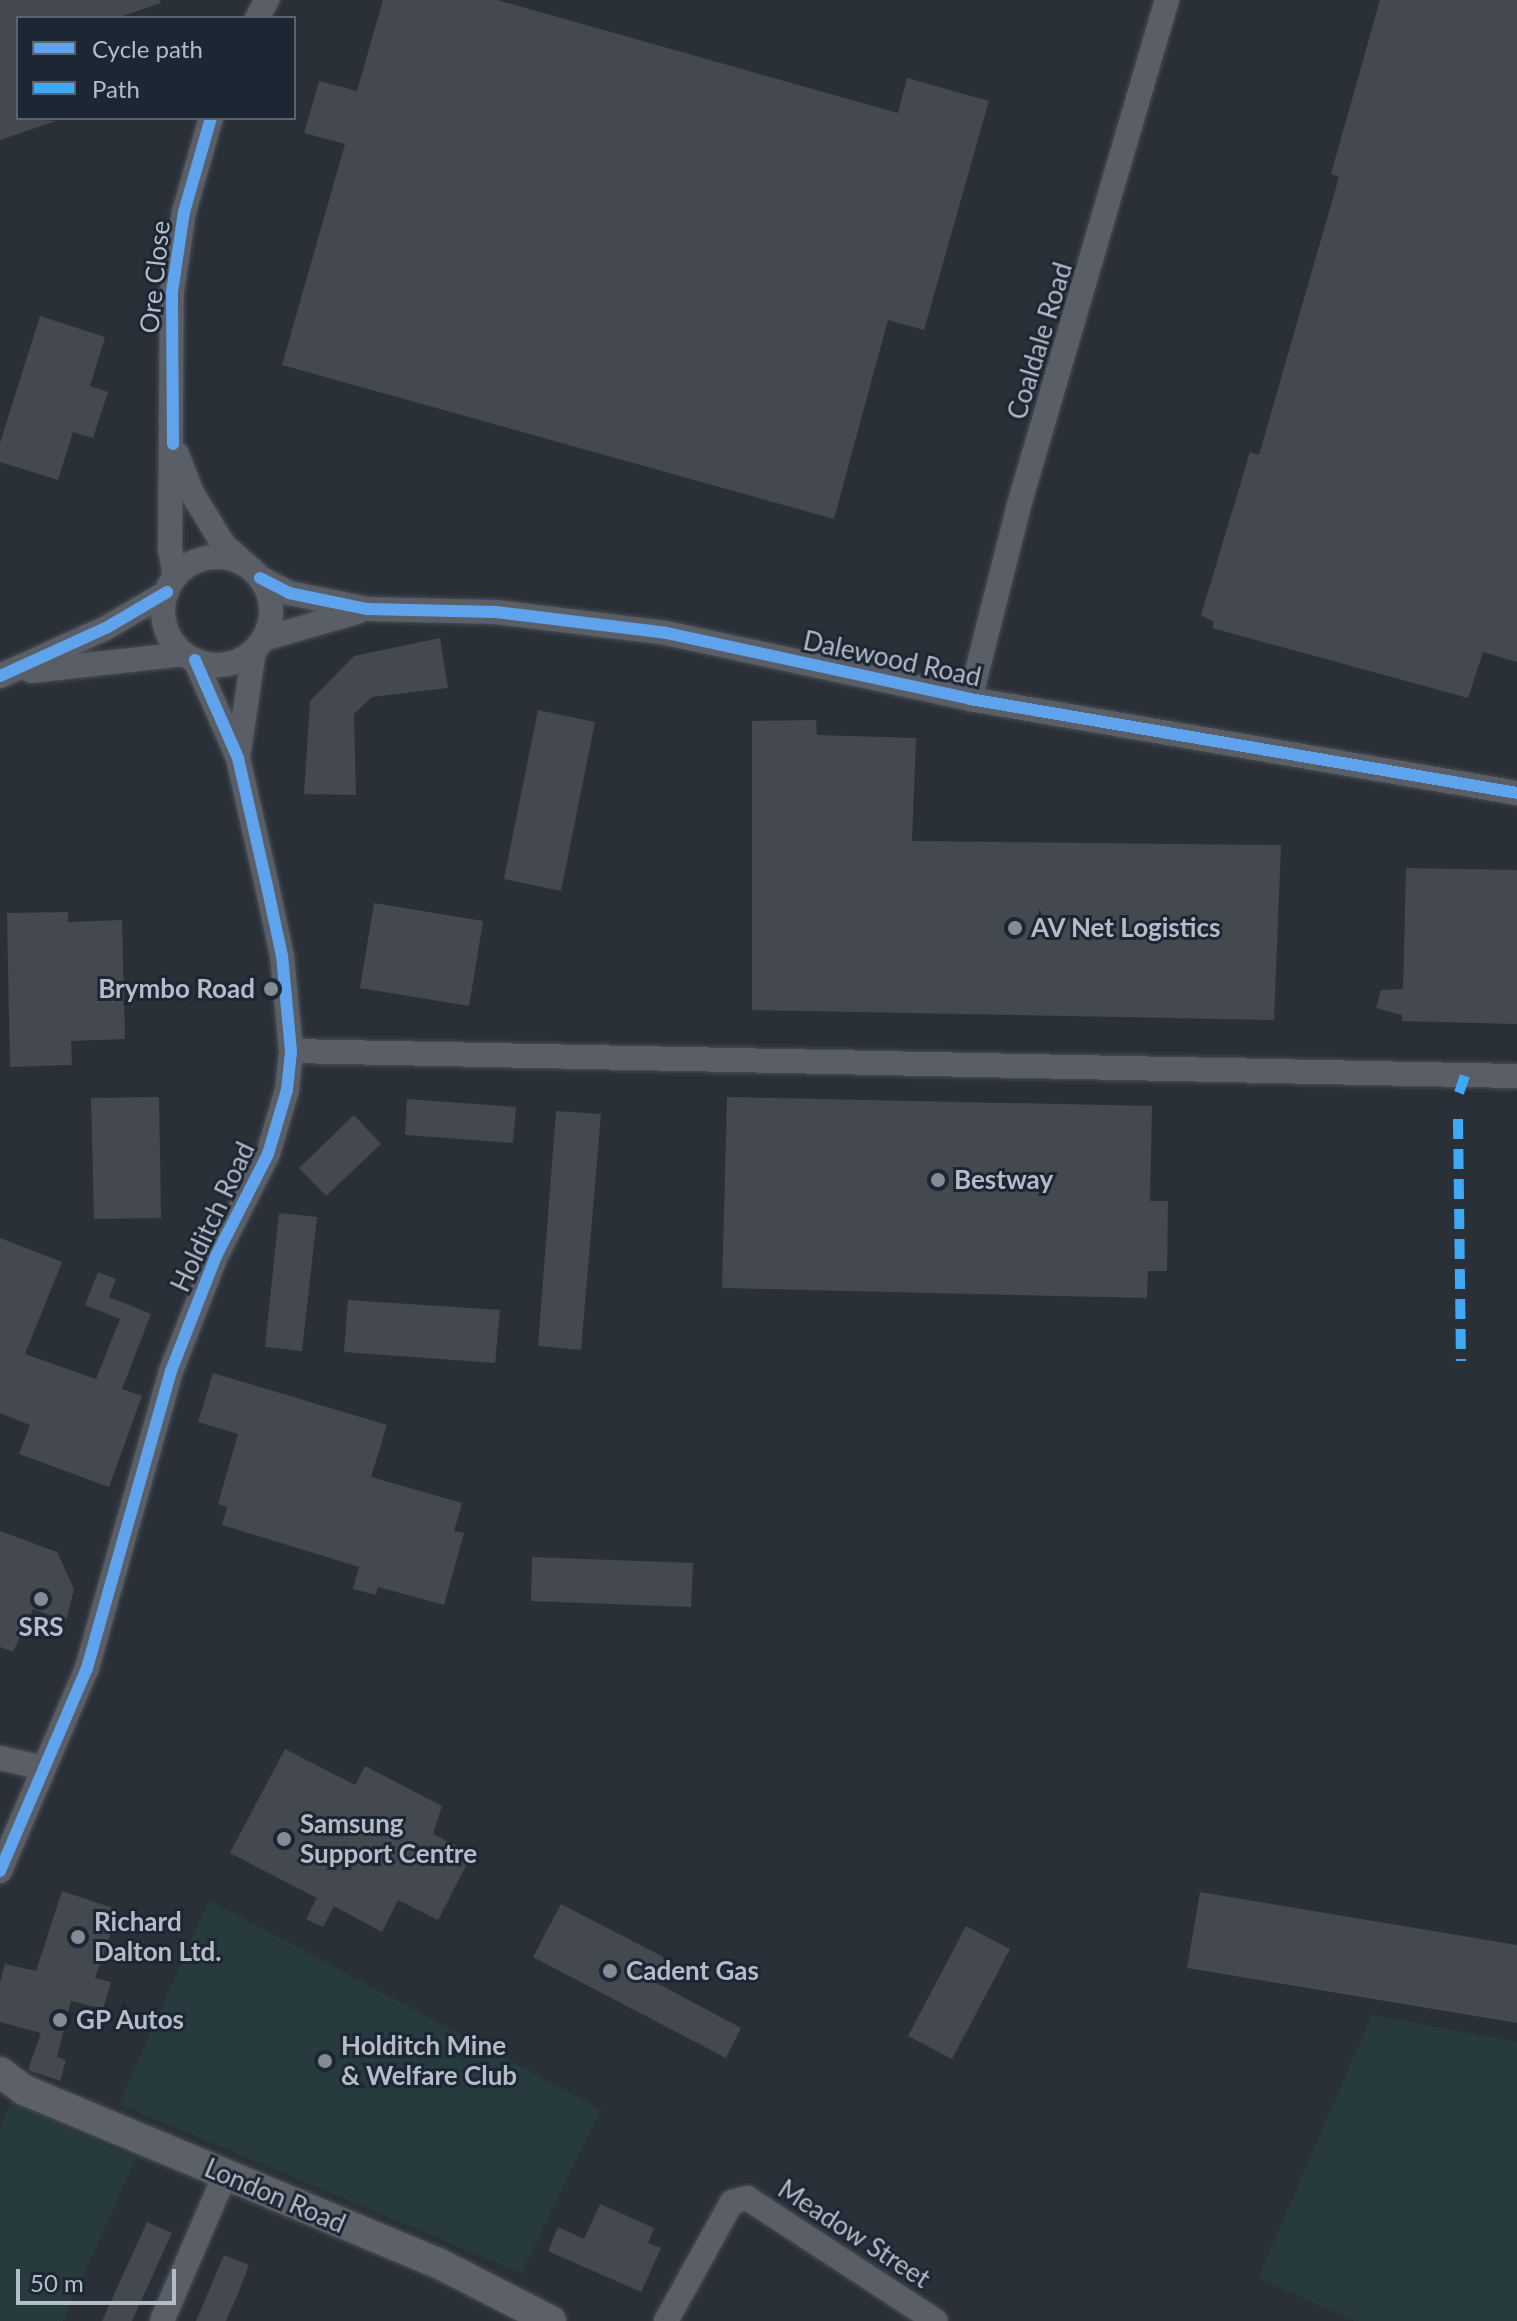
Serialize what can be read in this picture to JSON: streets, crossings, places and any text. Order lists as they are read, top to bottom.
{
  "streets": {
    "main road": ["London Road"],
    "street": [
      "Ore Close",
      "Coaldale Road",
      "Dalewood Road",
      "Holditch Road",
      "Meadow Street"
    ]
  },
  "crossings": [
    ["Ore Close", "Dalewood Road"],
    ["Ore Close", "Holditch Road"],
    ["Coaldale Road", "Dalewood Road"],
    ["Dalewood Road", "Holditch Road"]
  ],
  "places": [
    "AV Net Logistics",
    "Brymbo Road",
    "Bestway",
    "SRS",
    "Samsung Support Centre",
    "Richard Dalton Ltd.",
    "Cadent Gas",
    "GP Autos",
    "Holditch Mine & Welfare Club"
  ],
  "legend": ["Cycle path", "Path"],
  "scale_bar": "50 m"
}
